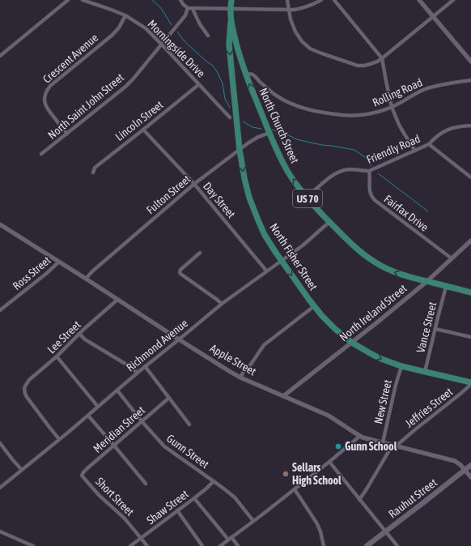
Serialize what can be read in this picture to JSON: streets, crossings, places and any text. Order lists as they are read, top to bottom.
{
  "streets": {
    "main road": [
      "North Church Street",
      "US 70",
      "North Fisher Street",
      "Rauhut Street"
    ],
    "street": [
      "Morningside Drive",
      "Crescent Avenue",
      "Rolling Road",
      "North Saint John Street",
      "Lincoln Street",
      "Friendly Road",
      "Fulton Street",
      "Day Street",
      "Fairfax Drive",
      "Ross Street",
      "North Ireland Street",
      "Vance Street",
      "Lee Street",
      "Richmond Avenue",
      "Apple Street",
      "New Street",
      "Jeffries Street",
      "Meridian Street",
      "Gunn Street",
      "Short Street",
      "Shaw Street"
    ]
  },
  "crossings": [
    ["Morningside Drive", "Crescent Avenue"],
    ["Morningside Drive", "North Saint John Street"],
    ["Morningside Drive", "Lincoln Street"],
    ["Crescent Avenue", "North Saint John Street"],
    ["Rolling Road", "North Church Street"],
    ["Lincoln Street", "Day Street"],
    ["North Church Street", "Friendly Road"],
    ["North Church Street", "Fulton Street"],
    ["North Church Street", "North Fisher Street"],
    ["North Church Street", "North Ireland Street"],
    ["North Church Street", "Vance Street"],
    ["North Church Street", "Richmond Avenue"],
    ["Friendly Road", "Fairfax Drive"],
    ["Fulton Street", "Day Street"],
    ["Fulton Street", "North Fisher Street"],
    ["Fulton Street", "Apple Street"],
    ["Day Street", "Richmond Avenue"],
    ["Fairfax Drive", "North Ireland Street"],
    ["North Fisher Street", "North Ireland Street"],
    ["North Fisher Street", "Vance Street"],
    ["North Fisher Street", "Richmond Avenue"],
    ["North Fisher Street", "New Street"],
    ["North Fisher Street", "Jeffries Street"],
    ["Ross Street", "Apple Street"],
    ["North Ireland Street", "Apple Street"],
    ["Lee Street", "Richmond Avenue"],
    ["Lee Street", "Apple Street"],
    ["Richmond Avenue", "Apple Street"],
    ["Richmond Avenue", "Gunn Street"],
    ["Apple Street", "New Street"],
    ["Apple Street", "Jeffries Street"],
    ["Apple Street", "Rauhut Street"],
    ["Meridian Street", "Gunn Street"],
    ["Meridian Street", "Short Street"],
    ["Gunn Street", "Shaw Street"],
    ["Short Street", "Shaw Street"]
  ],
  "one_way": ["North Church Street", "North Fisher Street"],
  "places": ["Gunn School", "Sellars High School"]
}
